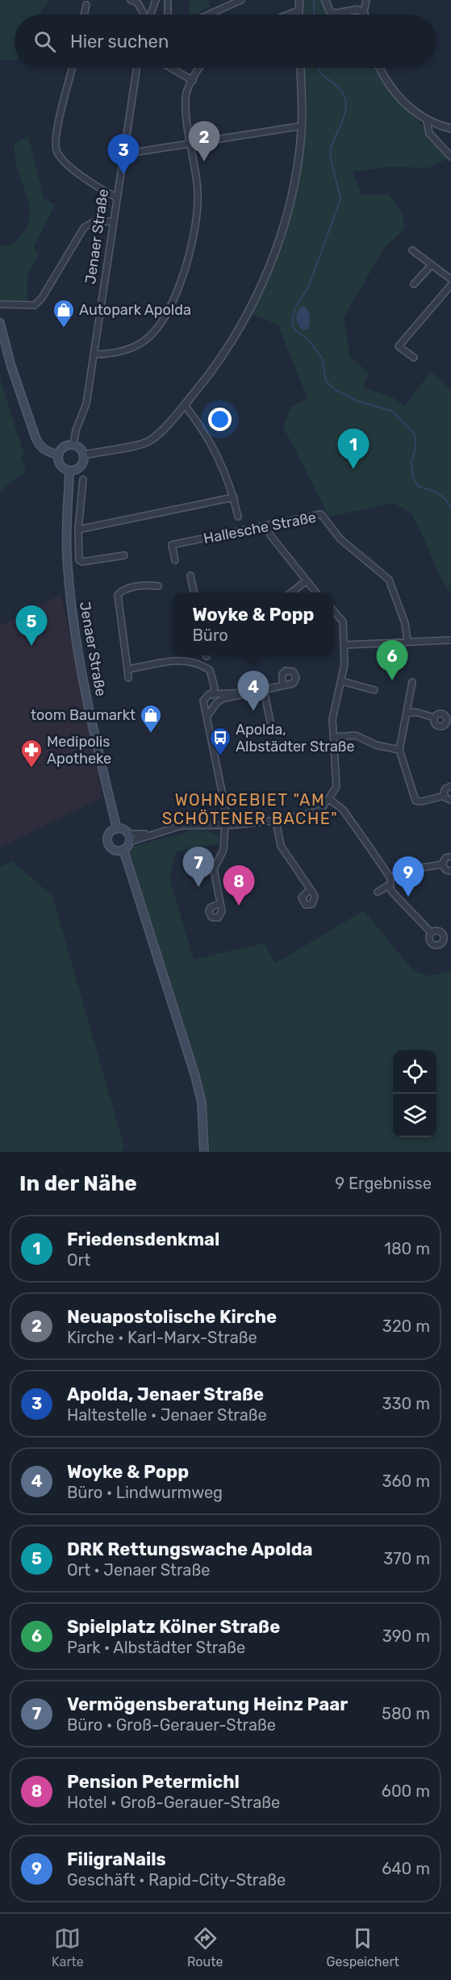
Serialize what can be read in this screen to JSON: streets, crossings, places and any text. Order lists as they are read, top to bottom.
{
  "streets": {
    "main road": ["Jenaer Straße"],
    "street": ["Hallesche Straße"]
  },
  "districts": ["WOHNGEBIET \"AM SCHÖTENER BACHE\""],
  "places": {
    "shop": ["Autopark Apolda", "toom Baumarkt"],
    "bus stop": ["Apolda, Albstädter Straße"],
    "pharmacy": ["Medipolis Apotheke"]
  },
  "page": {
    "search": "Hier suchen",
    "pins": [
      "2",
      "3",
      "1",
      "5",
      "6",
      "4",
      "7",
      "9",
      "8"
    ],
    "popup": ["Woyke & Popp", "Büro"],
    "heading": ["In der Nähe", "9 Ergebnisse"],
    "list": [
      {
        "mark": "1",
        "name": "Friedensdenkmal",
        "note": "Ort",
        "value": "180 m"
      },
      {
        "mark": "2",
        "name": "Neuapostolische Kirche",
        "note": "Kirche · Karl-Marx-Straße",
        "value": "320 m"
      },
      {
        "mark": "3",
        "name": "Apolda, Jenaer Straße",
        "note": "Haltestelle · Jenaer Straße",
        "value": "330 m"
      },
      {
        "mark": "4",
        "name": "Woyke & Popp",
        "note": "Büro · Lindwurmweg",
        "value": "360 m"
      },
      {
        "mark": "5",
        "name": "DRK Rettungswache Apolda",
        "note": "Ort · Jenaer Straße",
        "value": "370 m"
      },
      {
        "mark": "6",
        "name": "Spielplatz Kölner Straße",
        "note": "Park · Albstädter Straße",
        "value": "390 m"
      },
      {
        "mark": "7",
        "name": "Vermögensberatung Heinz Paar",
        "note": "Büro · Groß-Gerauer-Straße",
        "value": "580 m"
      },
      {
        "mark": "8",
        "name": "Pension Petermichl",
        "note": "Hotel · Groß-Gerauer-Straße",
        "value": "600 m"
      },
      {
        "mark": "9",
        "name": "FiligraNails",
        "note": "Geschäft · Rapid-City-Straße",
        "value": "640 m"
      }
    ],
    "nav": ["Karte", "Route", "Gespeichert"]
  }
}
